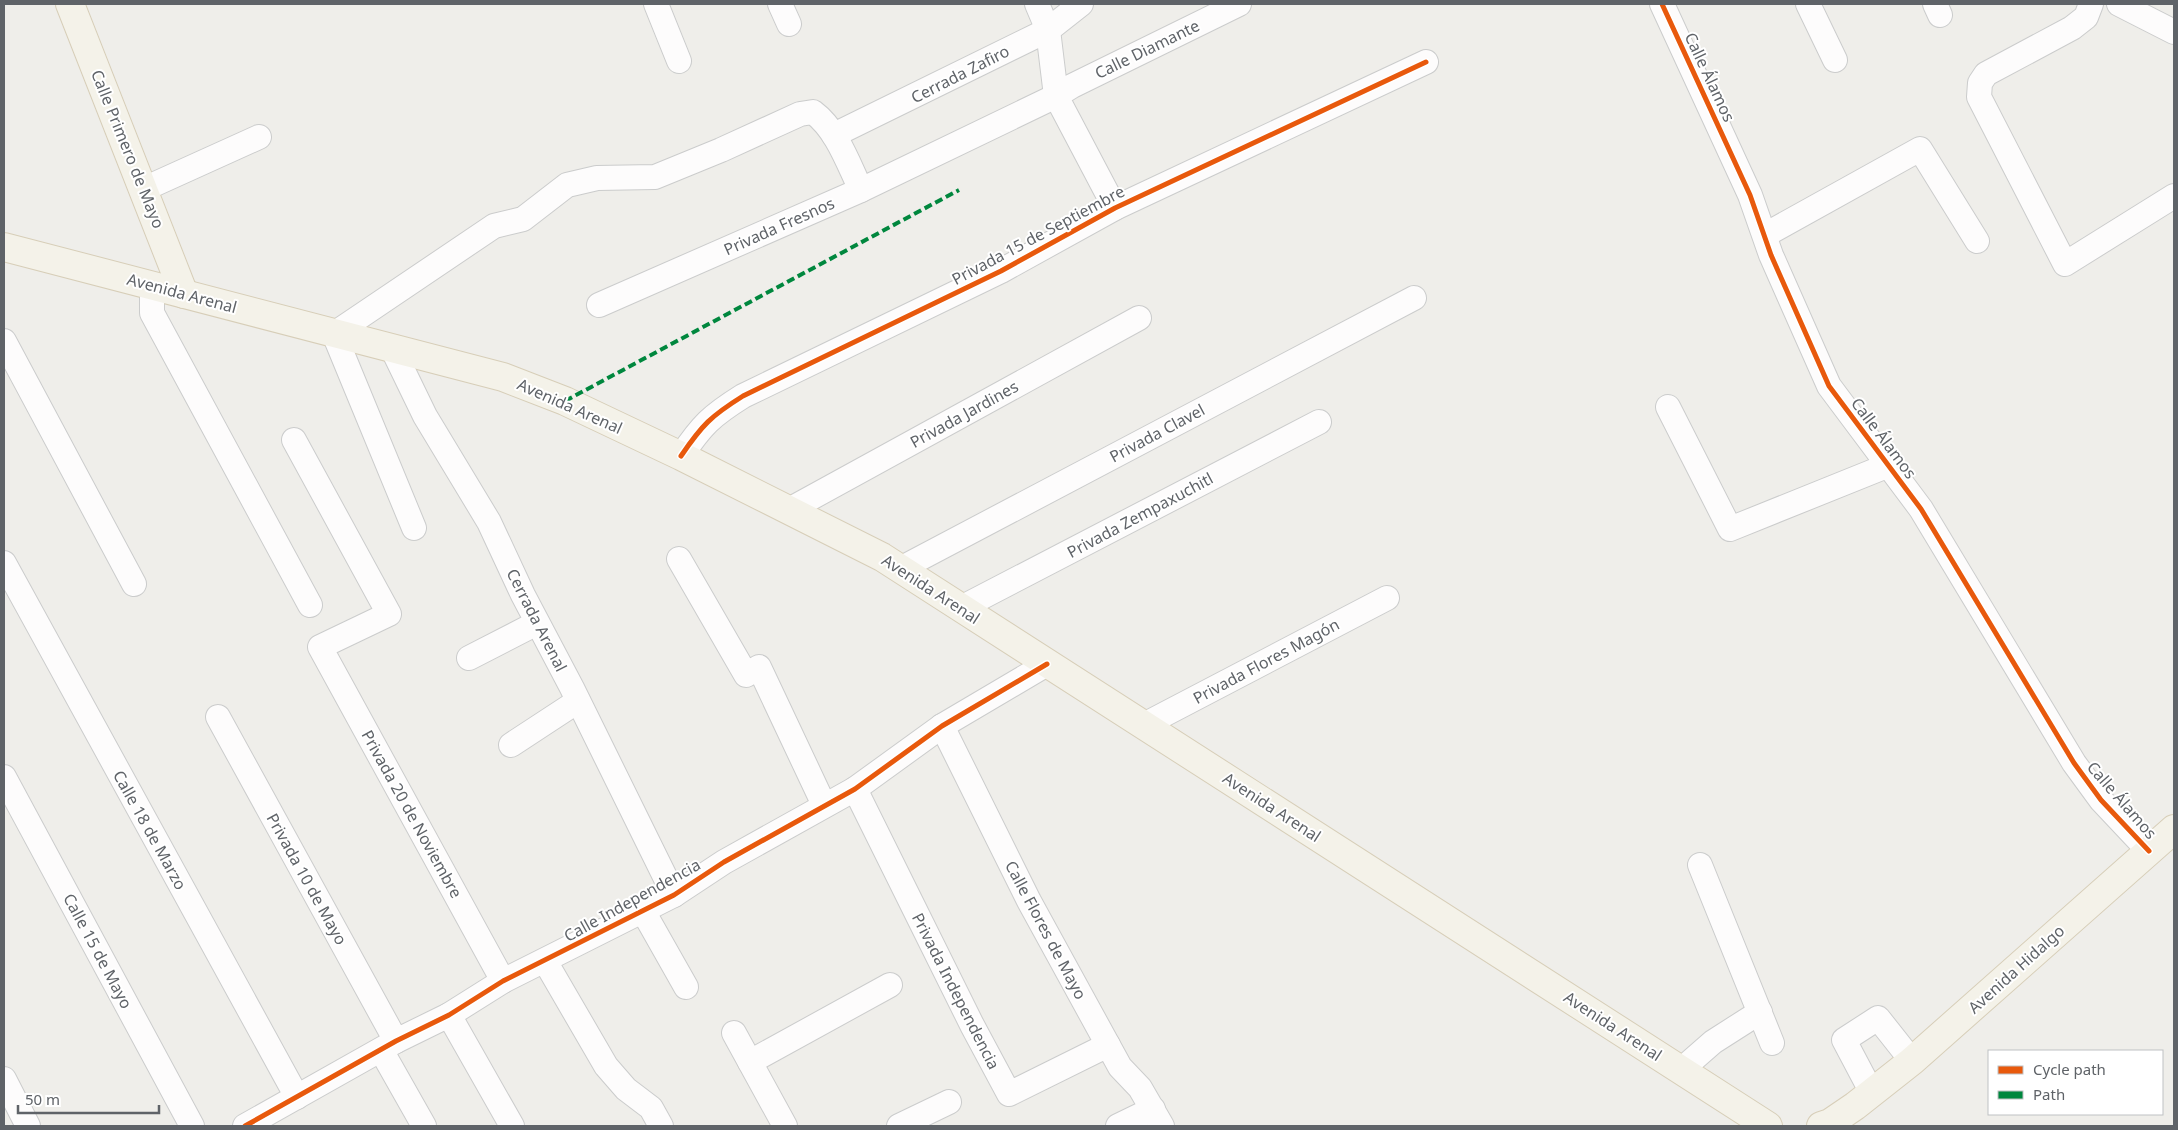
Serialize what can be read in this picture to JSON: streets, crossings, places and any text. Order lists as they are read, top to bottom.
{
  "streets": {
    "main road": ["Calle Primero de Mayo", "Avenida Arenal", "Avenida Hidalgo"],
    "street": [
      "Calle Diamante",
      "Cerrada Zafiro",
      "Calle Álamos",
      "Privada Fresnos",
      "Privada 15 de Septiembre",
      "Privada Jardines",
      "Privada Clavel",
      "Privada Zempaxuchitl",
      "Cerrada Arenal",
      "Privada Flores Magón",
      "Privada 20 de Noviembre",
      "Calle 18 de Marzo",
      "Privada 10 de Mayo",
      "Calle Independencia",
      "Calle Flores de Mayo",
      "Calle 15 de Mayo",
      "Privada Independencia"
    ]
  },
  "crossings": [
    ["Calle Diamante", "Privada Fresnos"],
    ["Calle Álamos", "Avenida Hidalgo"],
    ["Calle Primero de Mayo", "Avenida Arenal"],
    ["Privada 15 de Septiembre", "Avenida Arenal"],
    ["Avenida Arenal", "Privada Jardines"],
    ["Avenida Arenal", "Privada Clavel"],
    ["Avenida Arenal", "Privada Zempaxuchitl"],
    ["Avenida Arenal", "Cerrada Arenal"],
    ["Avenida Arenal", "Privada Flores Magón"],
    ["Avenida Arenal", "Calle Independencia"],
    ["Cerrada Arenal", "Calle Independencia"],
    ["Privada 20 de Noviembre", "Calle Independencia"],
    ["Calle 18 de Marzo", "Calle Independencia"],
    ["Privada 10 de Mayo", "Calle Independencia"],
    ["Calle Independencia", "Calle Flores de Mayo"],
    ["Calle Independencia", "Privada Independencia"],
    ["Calle Flores de Mayo", "Privada Independencia"]
  ],
  "legend": ["Cycle path", "Path"],
  "scale_bar": "50 m"
}
